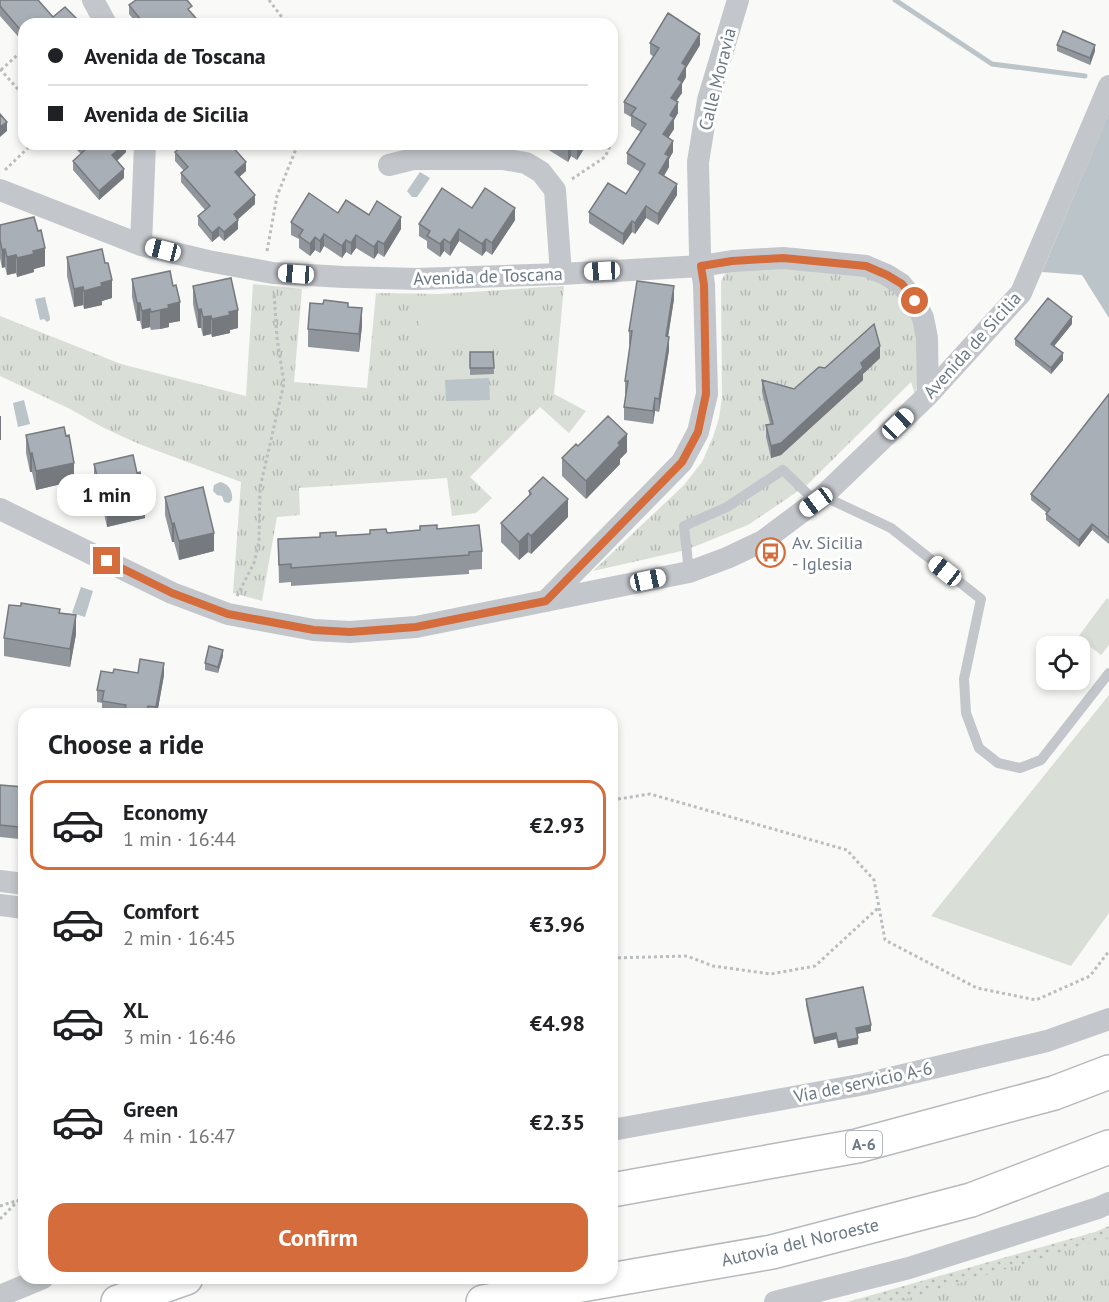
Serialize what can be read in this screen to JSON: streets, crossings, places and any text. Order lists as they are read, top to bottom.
{
  "streets": {
    "highway": ["A-6", "Autovía del Noroeste"],
    "street": [
      "Calle Moravia",
      "Avenida de Toscana",
      "Avenida de Sicilia",
      "Vía de servicio A-6"
    ]
  },
  "crossings": [
    ["Calle Moravia", "Avenida de Toscana"],
    ["Calle Moravia", "Avenida de Sicilia"],
    ["Avenida de Toscana", "Avenida de Sicilia"]
  ],
  "places": {
    "bus stop": ["Av. Sicilia - Iglesia"]
  },
  "page": {
    "banner": ["Avenida de Toscana", "Avenida de Sicilia"],
    "bubble": "1 min",
    "heading": "Choose a ride",
    "list": [
      {
        "name": "Economy",
        "note": "1 min · 16:44",
        "value": "€2.93"
      },
      {
        "name": "Comfort",
        "note": "2 min · 16:45",
        "value": "€3.96"
      },
      {
        "name": "XL",
        "note": "3 min · 16:46",
        "value": "€4.98"
      },
      {
        "name": "Green",
        "note": "4 min · 16:47",
        "value": "€2.35"
      }
    ],
    "buttons": "Confirm"
  }
}
